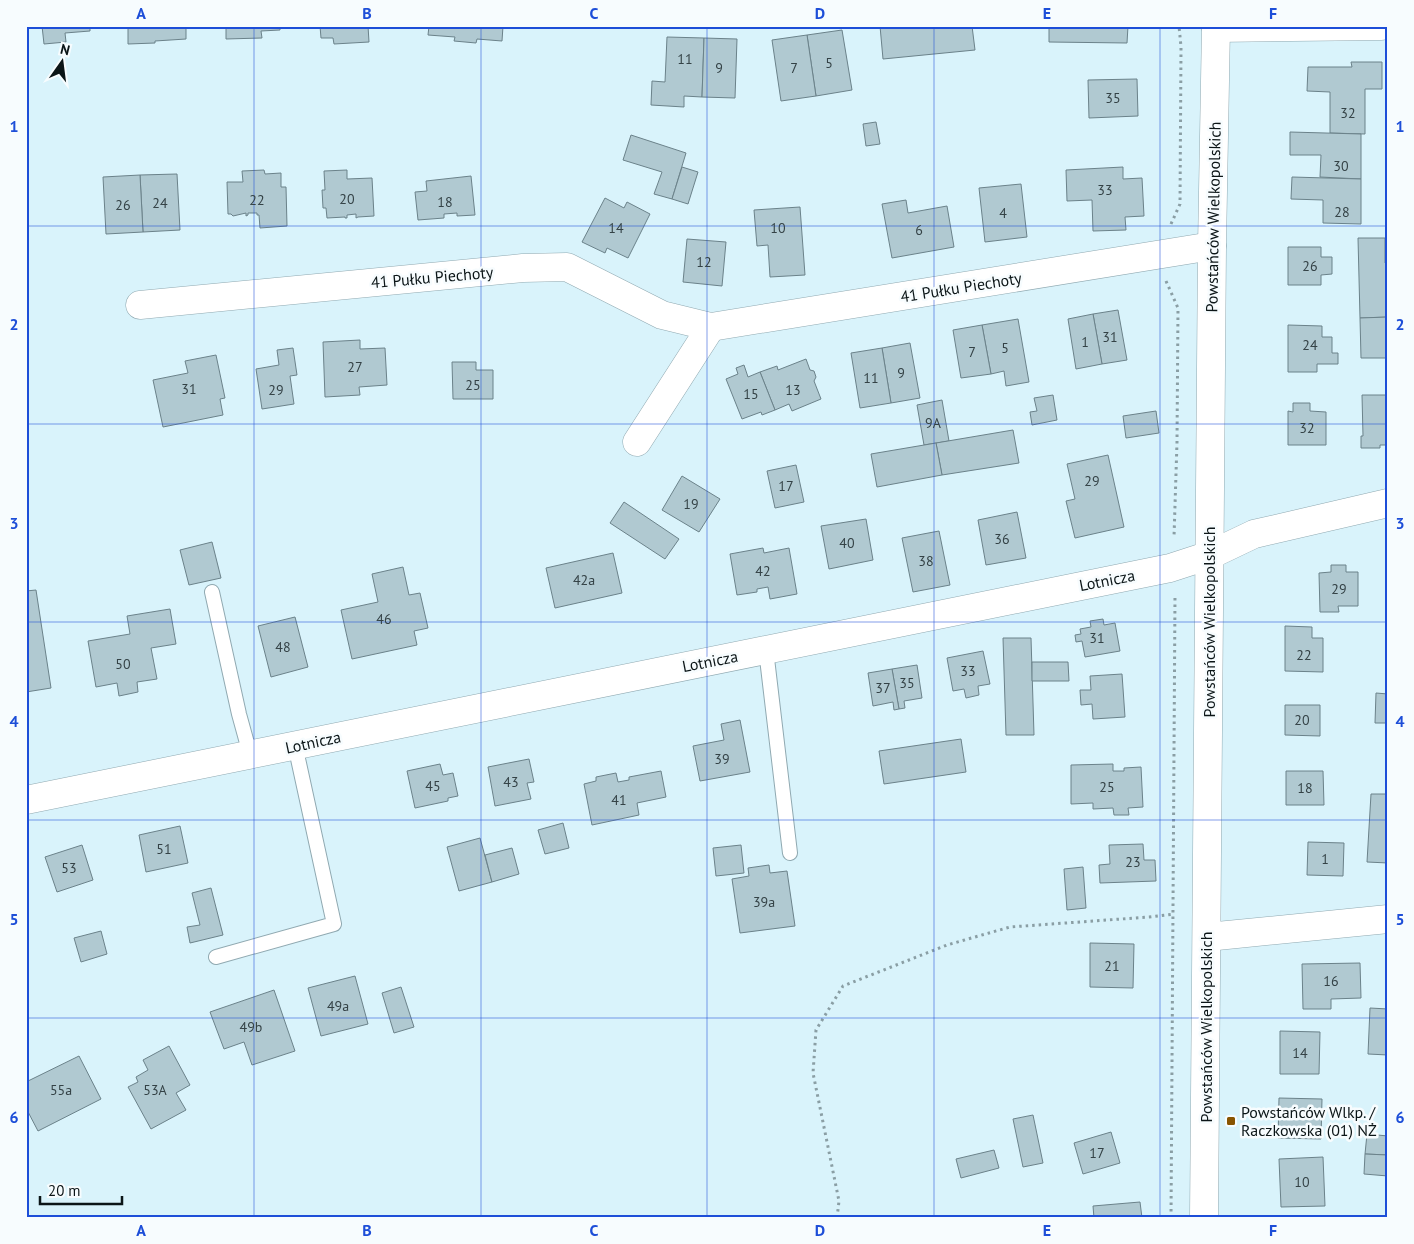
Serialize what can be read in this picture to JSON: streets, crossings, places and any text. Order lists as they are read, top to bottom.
{
  "streets": {
    "street": ["Powstańców Wielkopolskich", "41 Pułku Piechoty", "Lotnicza"]
  },
  "crossings": [
    ["Powstańców Wielkopolskich", "41 Pułku Piechoty"],
    ["Powstańców Wielkopolskich", "Lotnicza"]
  ],
  "places": {
    "transit": ["Powstańców Wlkp. / Raczkowska (01) NŻ"]
  },
  "house_numbers": [
    "11",
    "5",
    "9",
    "7",
    "35",
    "32",
    "30",
    "33",
    "20",
    "22",
    "18",
    "24",
    "26",
    "28",
    "4",
    "14",
    "10",
    "6",
    "12",
    "26",
    "31",
    "1",
    "24",
    "5",
    "7",
    "27",
    "9",
    "11",
    "25",
    "31",
    "29",
    "13",
    "15",
    "9A",
    "32",
    "29",
    "17",
    "19",
    "36",
    "40",
    "38",
    "42",
    "42a",
    "29",
    "46",
    "31",
    "48",
    "22",
    "50",
    "33",
    "35",
    "37",
    "20",
    "39",
    "43",
    "45",
    "25",
    "18",
    "41",
    "51",
    "1",
    "23",
    "53",
    "39a",
    "21",
    "16",
    "49a",
    "49b",
    "14",
    "55a",
    "53A",
    "17",
    "10"
  ],
  "scale_bar": "20 m",
  "north": "top",
  "grid": {
    "columns": [
      "A",
      "B",
      "C",
      "D",
      "E",
      "F"
    ],
    "rows": [
      "1",
      "2",
      "3",
      "4",
      "5",
      "6"
    ]
  }
}
